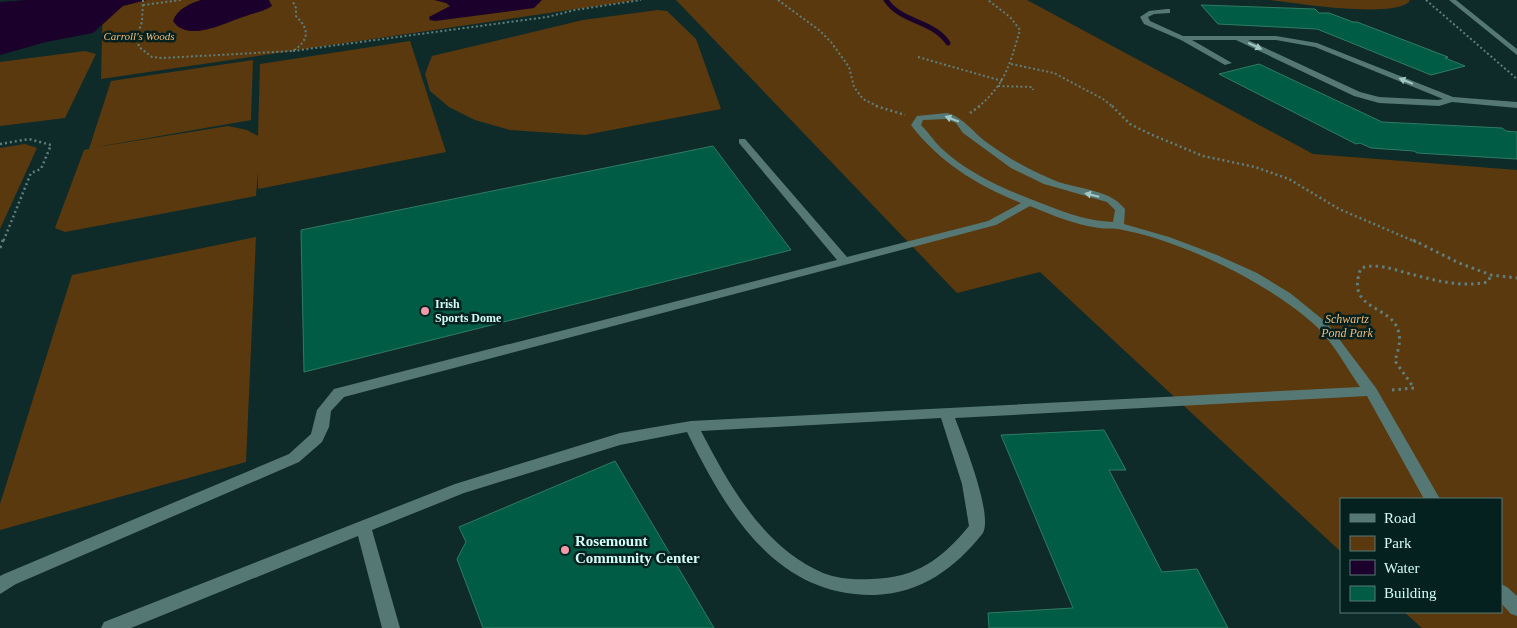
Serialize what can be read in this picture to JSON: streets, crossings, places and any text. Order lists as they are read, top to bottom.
{
  "parks": ["Carroll's Woods", "Schwartz Pond Park"],
  "places": ["Irish Sports Dome", "Rosemount Community Center"],
  "legend": [
    "Road",
    "Park",
    "Water",
    "Building"
  ]
}
